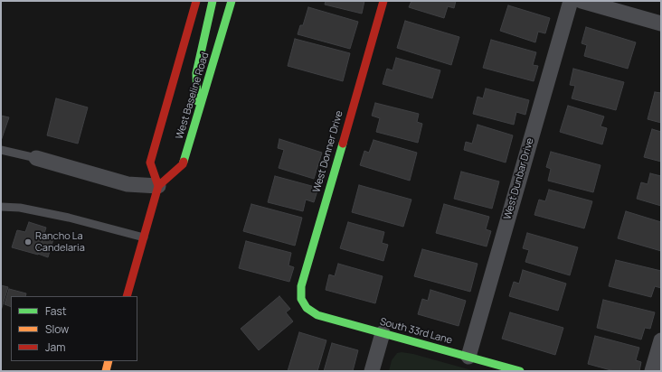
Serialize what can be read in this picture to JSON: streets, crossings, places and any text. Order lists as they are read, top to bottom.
{
  "streets": {
    "main road": ["West Baseline Road", "West Donner Drive", "South 33rd Lane"],
    "street": ["West Dunbar Drive"]
  },
  "crossings": [
    ["West Donner Drive", "South 33rd Lane"],
    ["West Dunbar Drive", "South 33rd Lane"]
  ],
  "places": ["Rancho La Candelaria"],
  "legend": ["Fast", "Slow", "Jam"]
}
